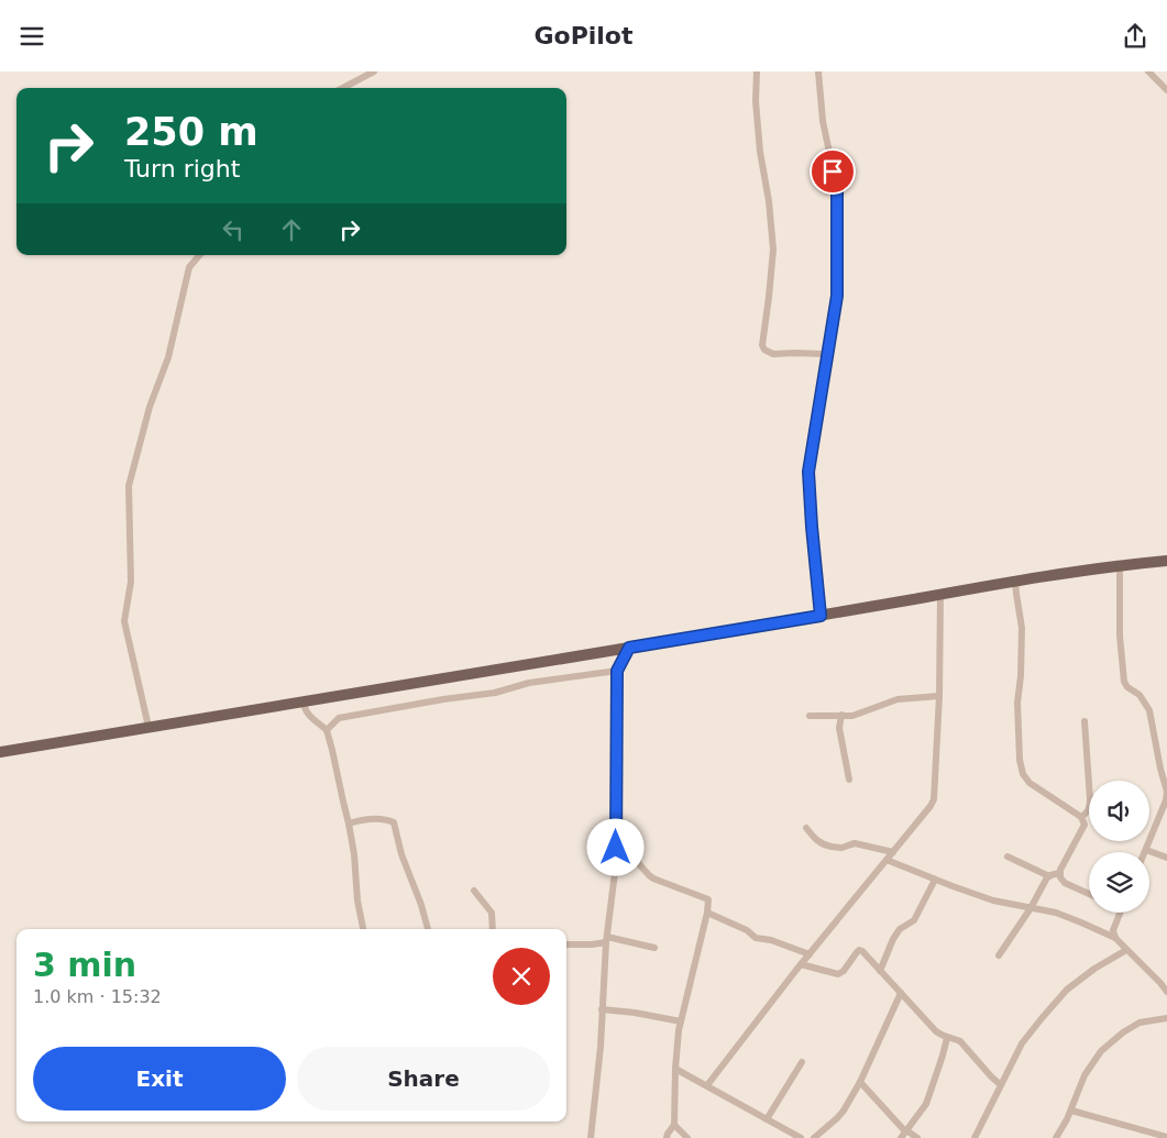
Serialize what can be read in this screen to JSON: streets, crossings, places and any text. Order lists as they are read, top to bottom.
{
  "page": {
    "header": "GoPilot",
    "turn": ["250 m", "Turn right"],
    "heading": ["3 min", "1.0 km · 15:32"],
    "buttons": ["Exit", "Share"]
  }
}
